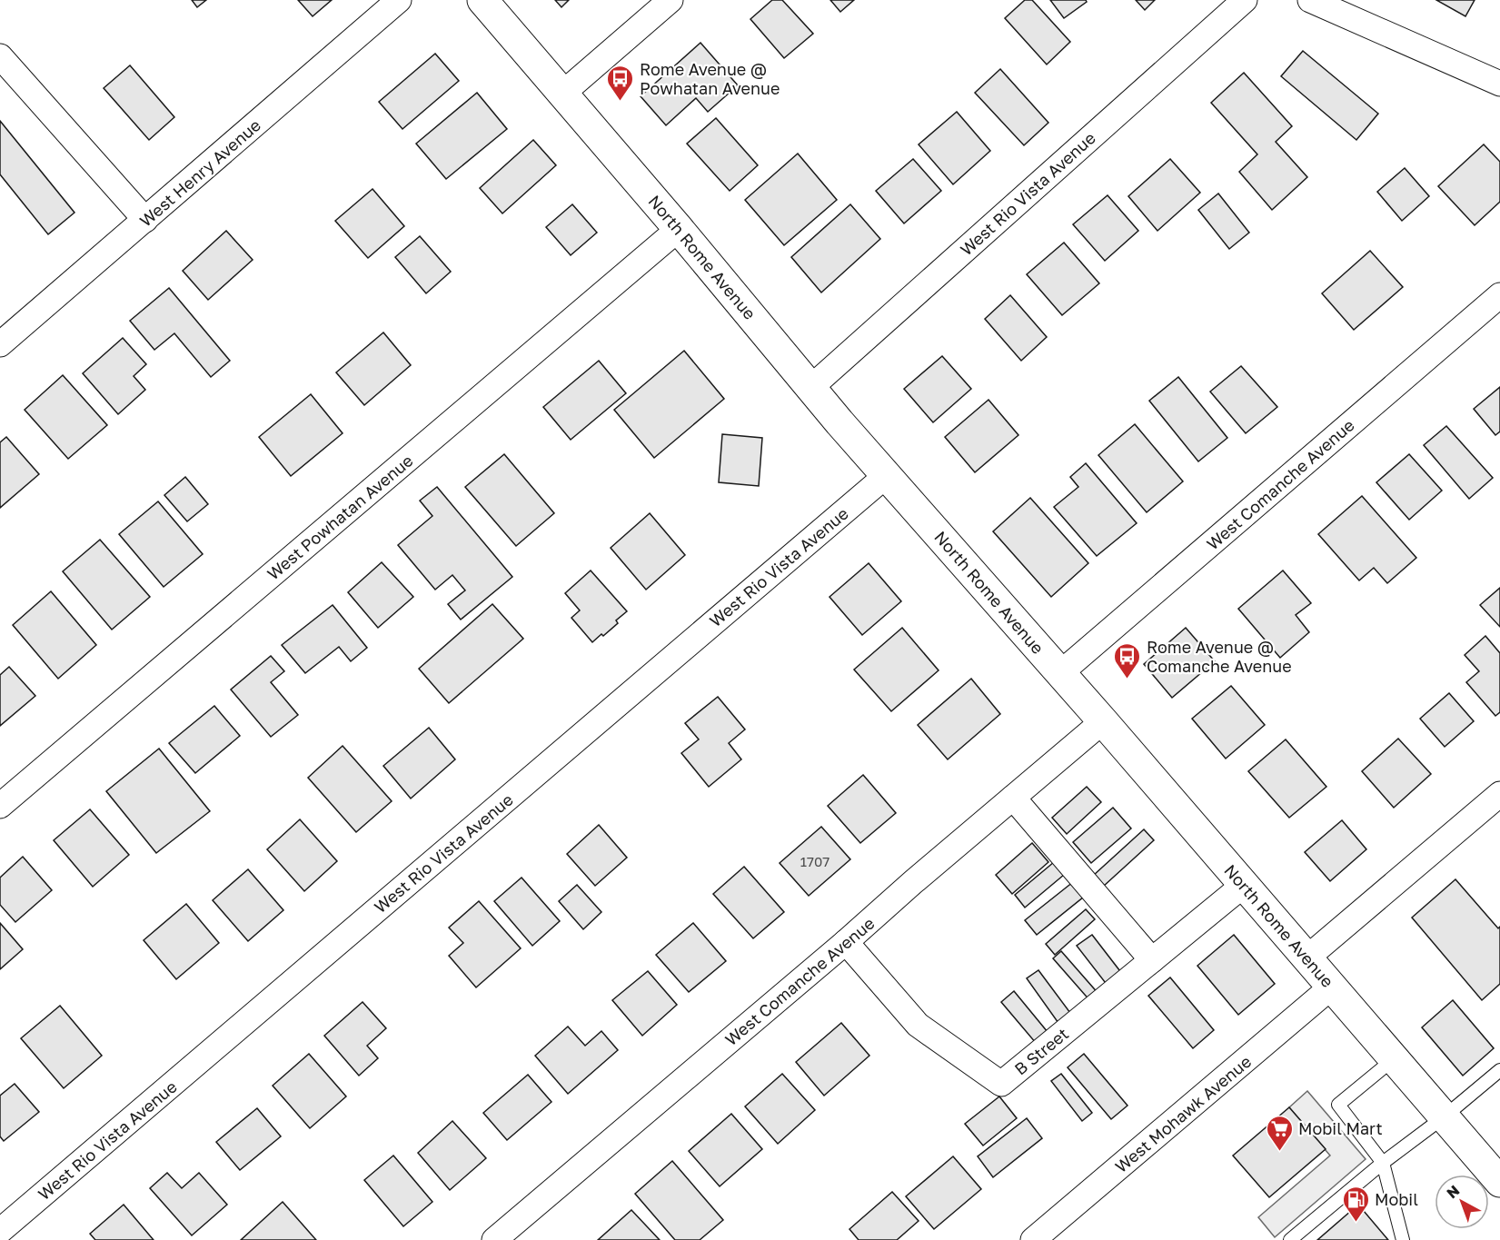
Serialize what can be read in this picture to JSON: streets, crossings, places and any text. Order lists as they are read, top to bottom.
{
  "streets": {
    "street": [
      "West Henry Avenue",
      "West Rio Vista Avenue",
      "North Rome Avenue",
      "West Comanche Avenue",
      "West Powhatan Avenue",
      "B Street",
      "West Mohawk Avenue"
    ]
  },
  "crossings": [
    ["West Rio Vista Avenue", "North Rome Avenue"],
    ["North Rome Avenue", "West Comanche Avenue"],
    ["North Rome Avenue", "West Powhatan Avenue"],
    ["North Rome Avenue", "B Street"],
    ["North Rome Avenue", "West Mohawk Avenue"],
    ["West Comanche Avenue", "B Street"]
  ],
  "places": {
    "bus stop": ["Rome Avenue @ Powhatan Avenue", "Rome Avenue @ Comanche Avenue"],
    "supermarket": ["Mobil Mart"],
    "fuel station": ["Mobil"]
  },
  "house_numbers": ["1707"],
  "north": "top left"
}
